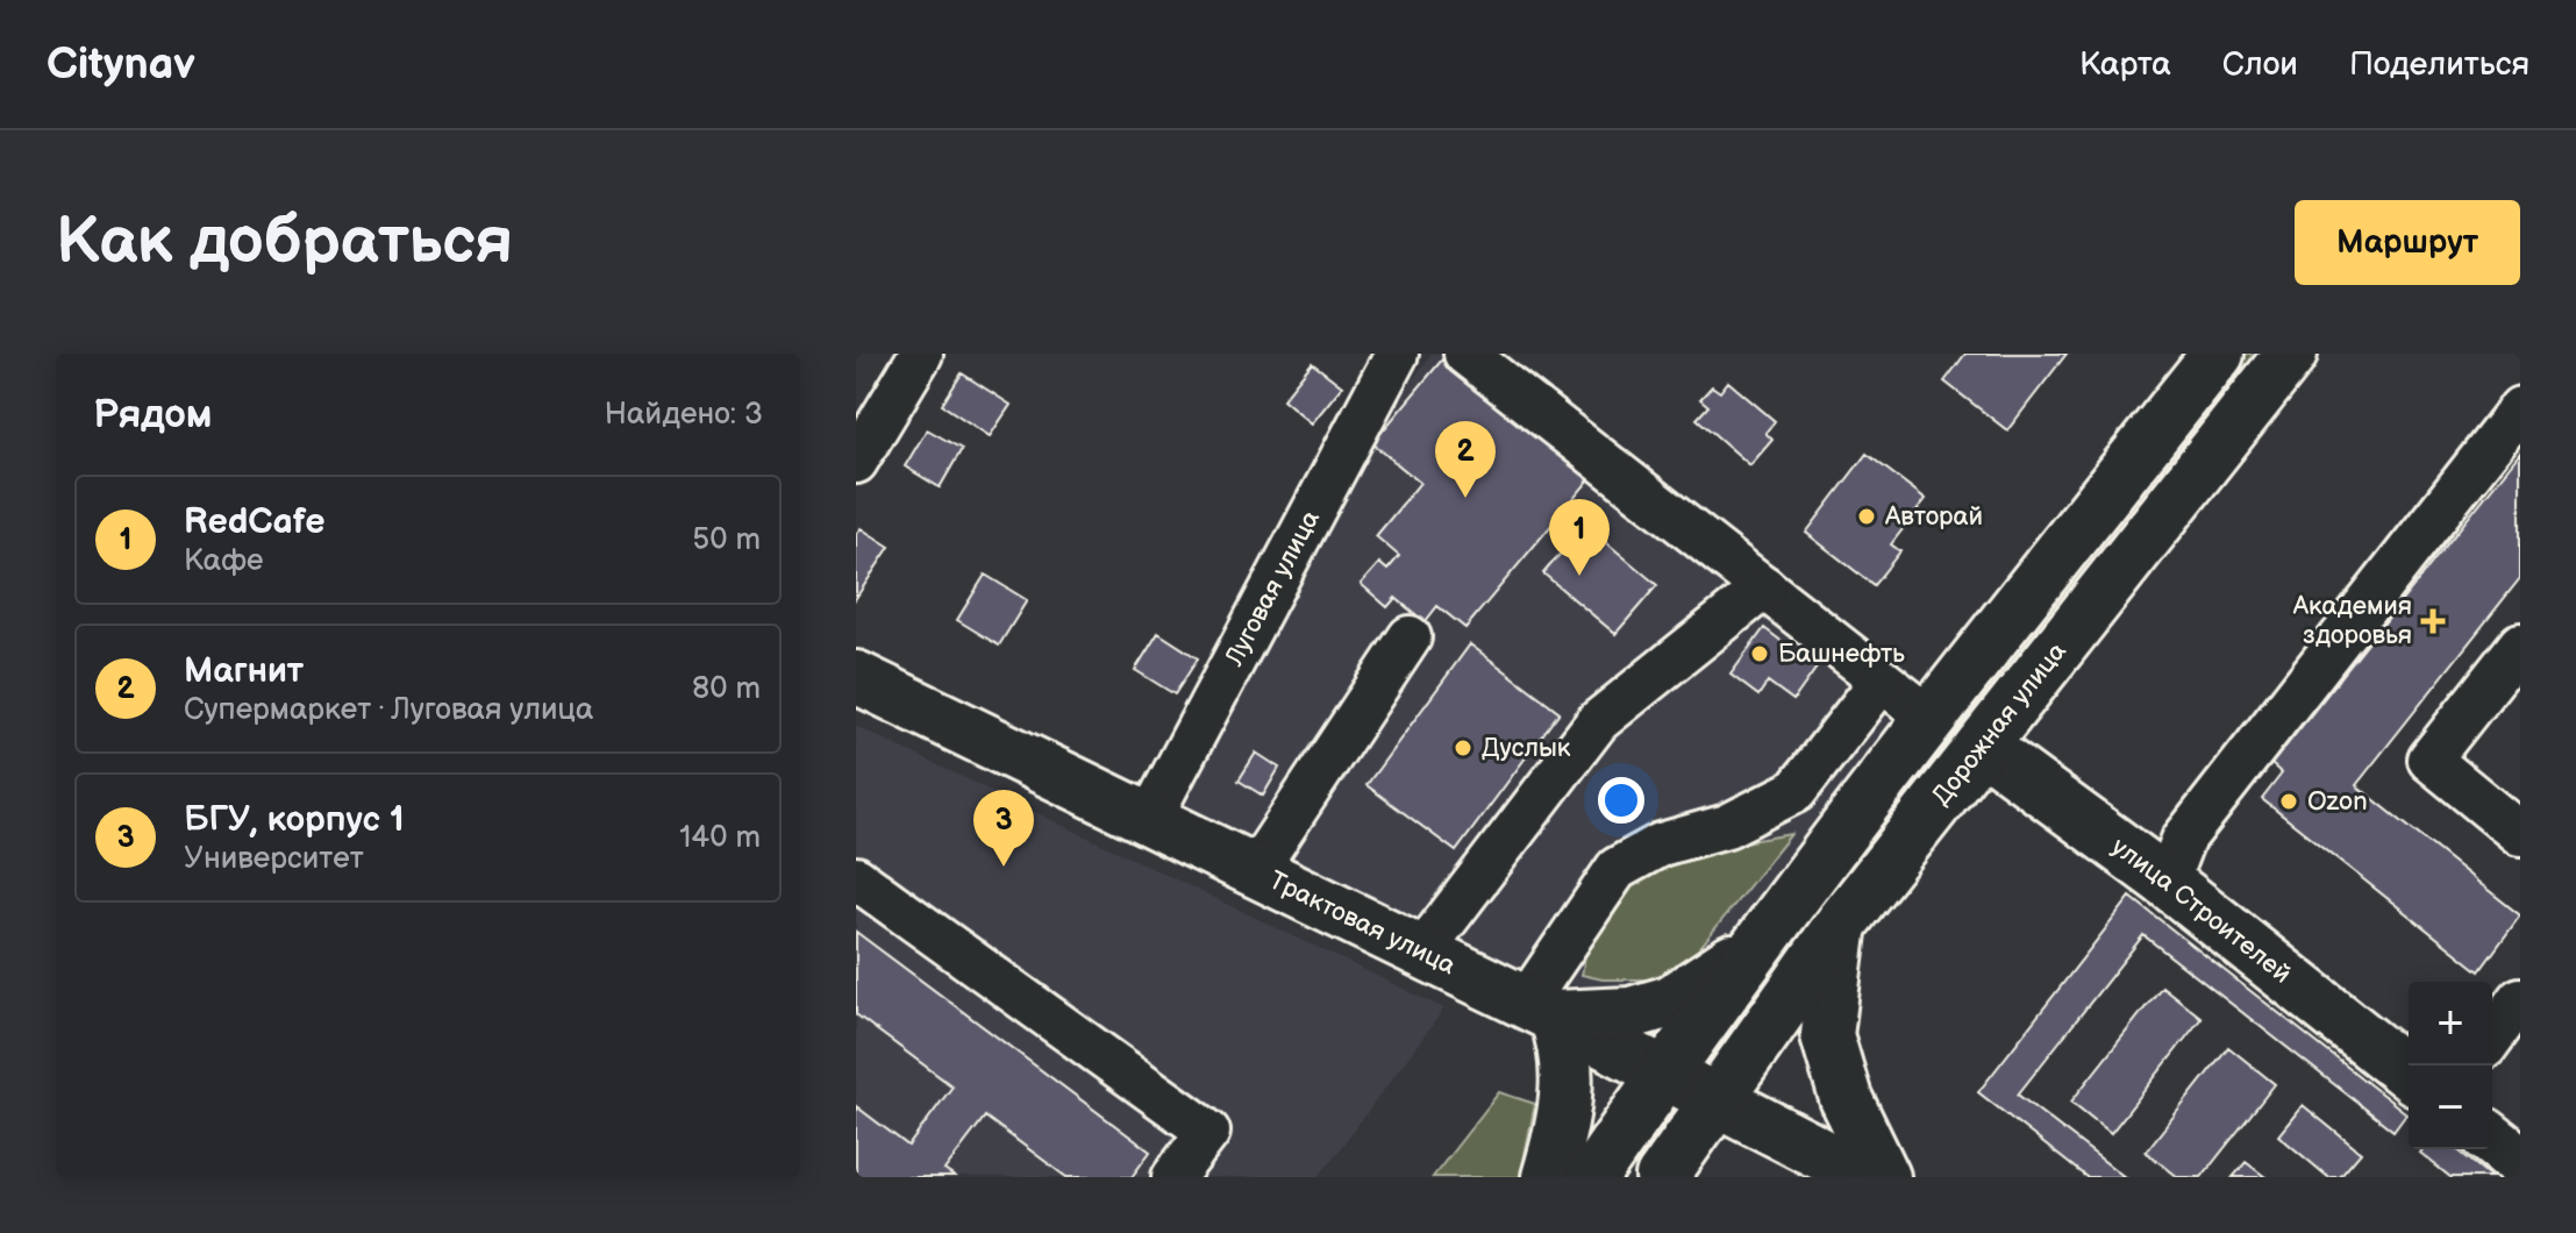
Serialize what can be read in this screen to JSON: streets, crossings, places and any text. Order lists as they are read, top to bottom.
{
  "streets": {
    "main road": ["Дорожная улица", "улица Строителей", "Трактовая улица"],
    "street": ["Луговая улица"]
  },
  "crossings": [
    ["Луговая улица", "Трактовая улица"],
    ["Дорожная улица", "улица Строителей"],
    ["Дорожная улица", "Трактовая улица"]
  ],
  "places": {
    "other": [
      "Авторай",
      "Башнефть",
      "Дуслык",
      "Ozon"
    ],
    "health": ["Академия здоровья"]
  },
  "page": {
    "header": "Citynav",
    "nav": ["Карта", "Слои", "Поделиться"],
    "buttons": "Маршрут",
    "title": "Как добраться",
    "heading": ["Рядом", "Найдено: 3"],
    "pins": ["2", "1", "3"],
    "list": [
      {
        "mark": "1",
        "name": "RedCafe",
        "note": "Кафе",
        "value": "50 m"
      },
      {
        "mark": "2",
        "name": "Магнит",
        "note": "Супермаркет · Луговая улица",
        "value": "80 m"
      },
      {
        "mark": "3",
        "name": "БГУ, корпус 1",
        "note": "Университет",
        "value": "140 m"
      }
    ],
    "map_buttons": ["+", "−"]
  }
}
